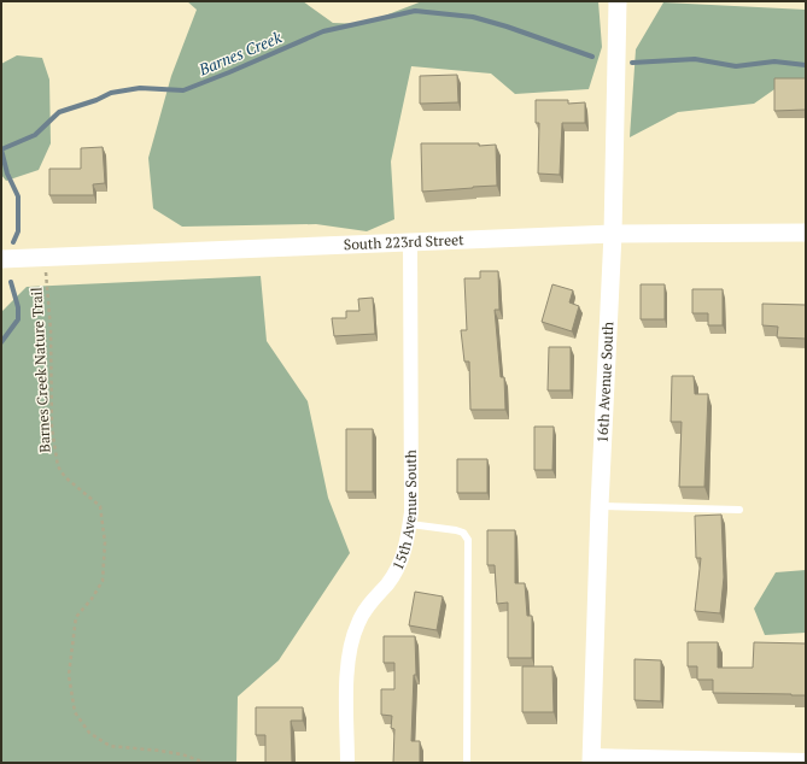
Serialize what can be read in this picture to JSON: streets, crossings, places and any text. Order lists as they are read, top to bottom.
{
  "streets": {
    "street": ["South 223rd Street", "16th Avenue South", "15th Avenue South"],
    "path": ["Barnes Creek Nature Trail"]
  },
  "crossings": [
    ["South 223rd Street", "Barnes Creek Nature Trail"],
    ["South 223rd Street", "16th Avenue South"],
    ["South 223rd Street", "15th Avenue South"]
  ],
  "water": ["Barnes Creek"]
}
